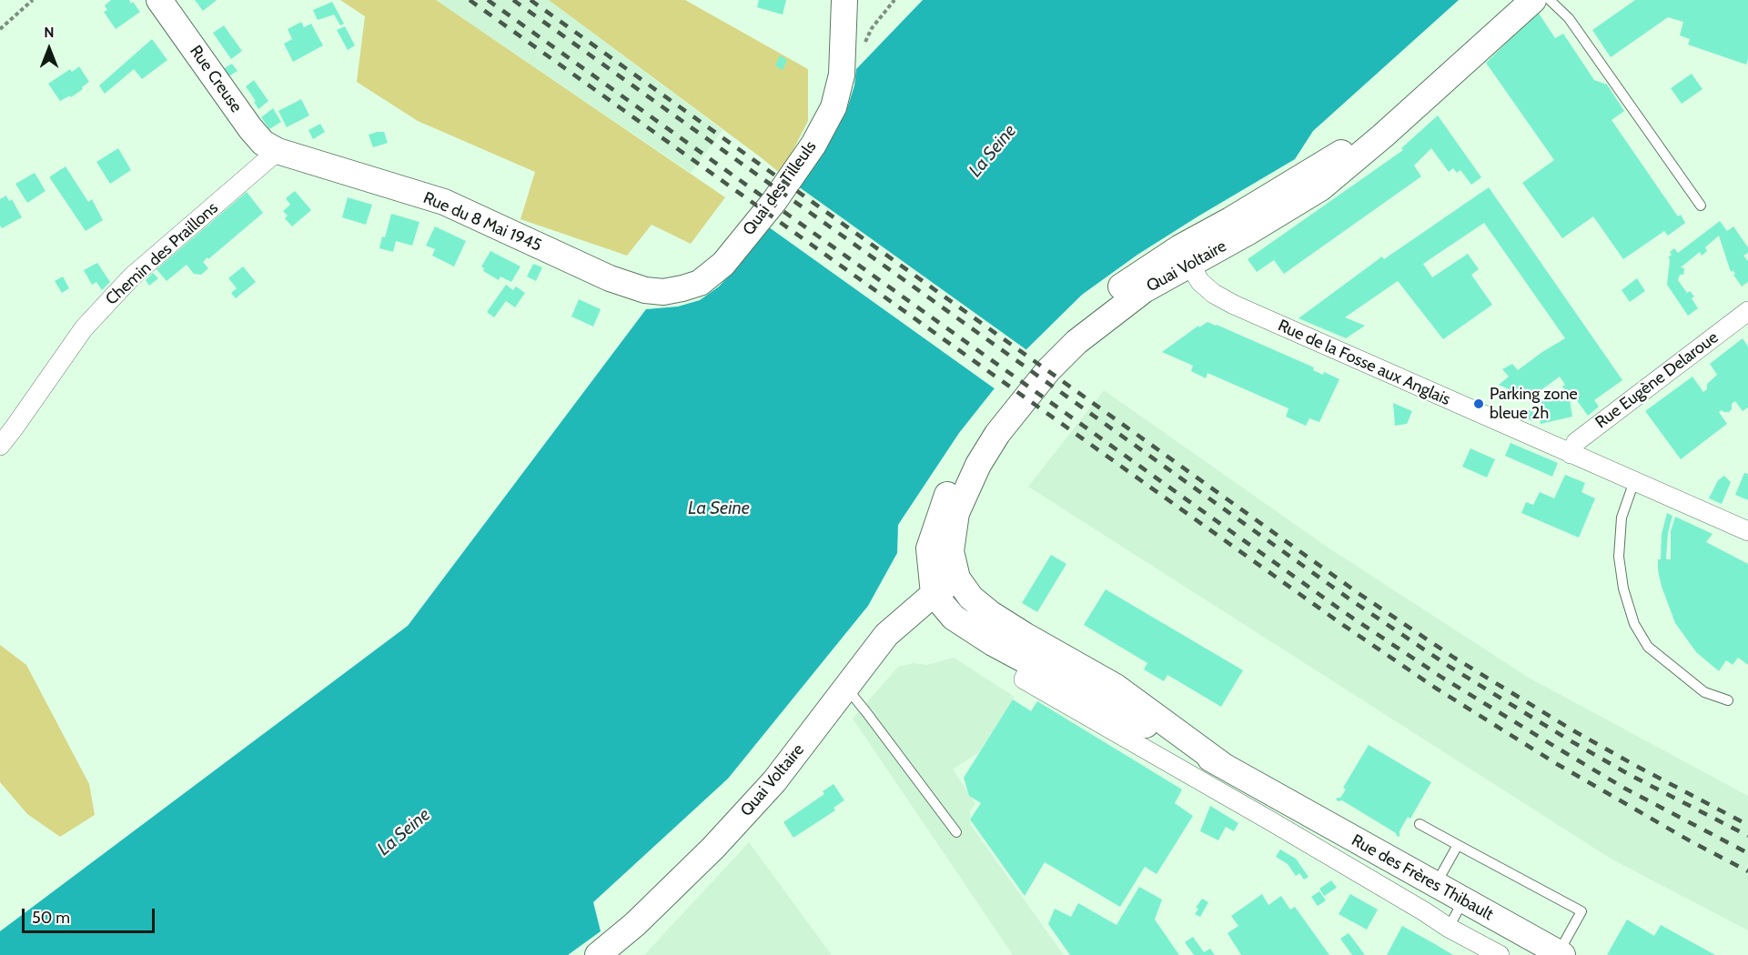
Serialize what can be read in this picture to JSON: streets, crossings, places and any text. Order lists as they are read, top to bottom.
{
  "streets": {
    "street": [
      "Rue Creuse",
      "Quai des Tilleuls",
      "Rue du 8 Mai 1945",
      "Chemin des Praillons",
      "Quai Voltaire",
      "Rue de la Fosse aux Anglais",
      "Rue Eugène Delaroue",
      "Rue des Frères Thibault"
    ]
  },
  "crossings": [
    ["Rue Creuse", "Rue du 8 Mai 1945"],
    ["Rue Creuse", "Chemin des Praillons"],
    ["Quai des Tilleuls", "Rue du 8 Mai 1945"],
    ["Rue du 8 Mai 1945", "Chemin des Praillons"],
    ["Quai Voltaire", "Rue de la Fosse aux Anglais"],
    ["Quai Voltaire", "Rue des Frères Thibault"],
    ["Rue de la Fosse aux Anglais", "Rue Eugène Delaroue"]
  ],
  "water": ["La Seine"],
  "places": ["Parking zone bleue 2h"],
  "scale_bar": "50 m",
  "north": "top"
}
